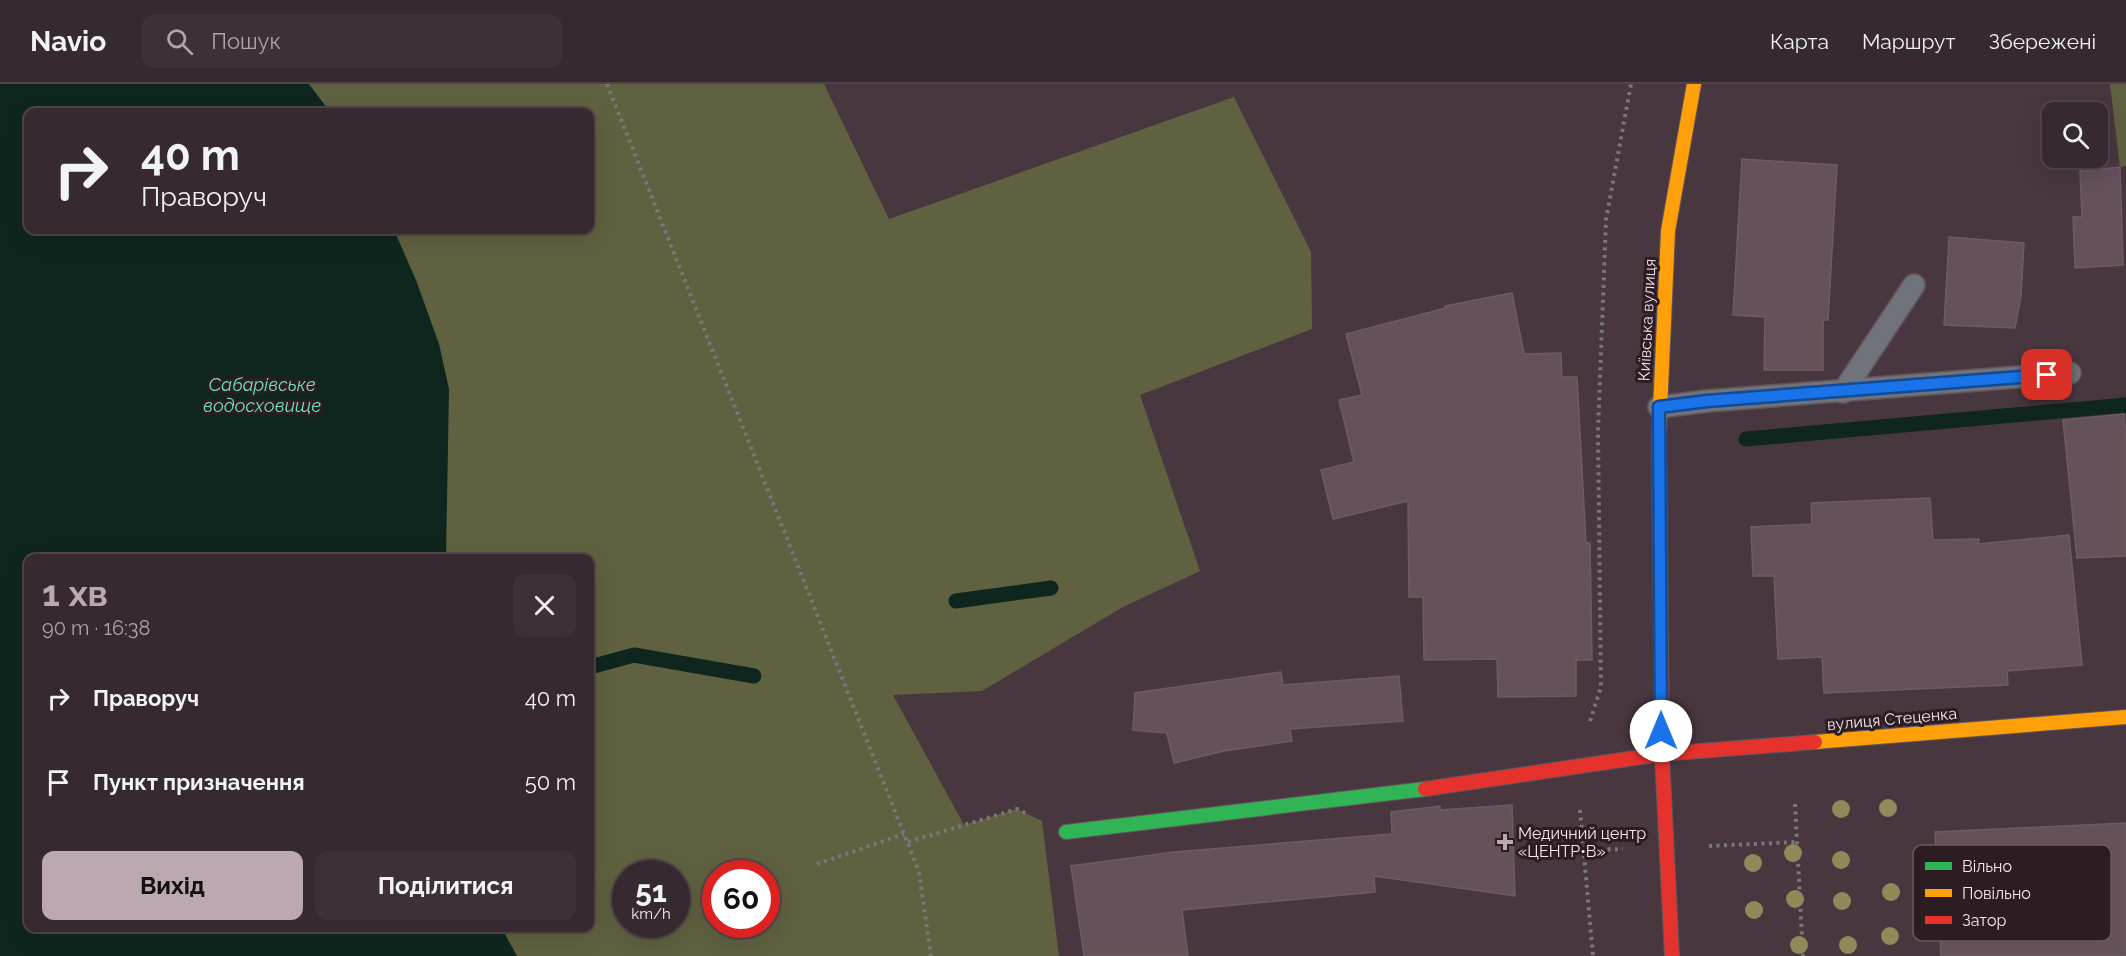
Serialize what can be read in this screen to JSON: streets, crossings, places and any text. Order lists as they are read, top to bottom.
{
  "streets": {
    "street": ["Київська вулиця", "вулиця Стеценка"]
  },
  "crossings": [
    ["Київська вулиця", "вулиця Стеценка"]
  ],
  "water": ["Сабарівське водосховище"],
  "places": {
    "health": ["Медичний центр «ЦЕНТР•В»"]
  },
  "legend": ["Вільно", "Повільно", "Затор"],
  "page": {
    "header": "Navio",
    "search": "Пошук",
    "nav": ["Карта", "Маршрут", "Збережені"],
    "turn": ["40 m", "Праворуч"],
    "heading": ["1 хв", "90 m · 16:38"],
    "list": [
      {
        "name": "Праворуч",
        "value": "40 m"
      },
      {
        "name": "Пункт призначення",
        "value": "50 m"
      }
    ],
    "buttons": ["Вихід", "Поділитися"],
    "speed": "51 km/h",
    "limit": "60"
  }
}
